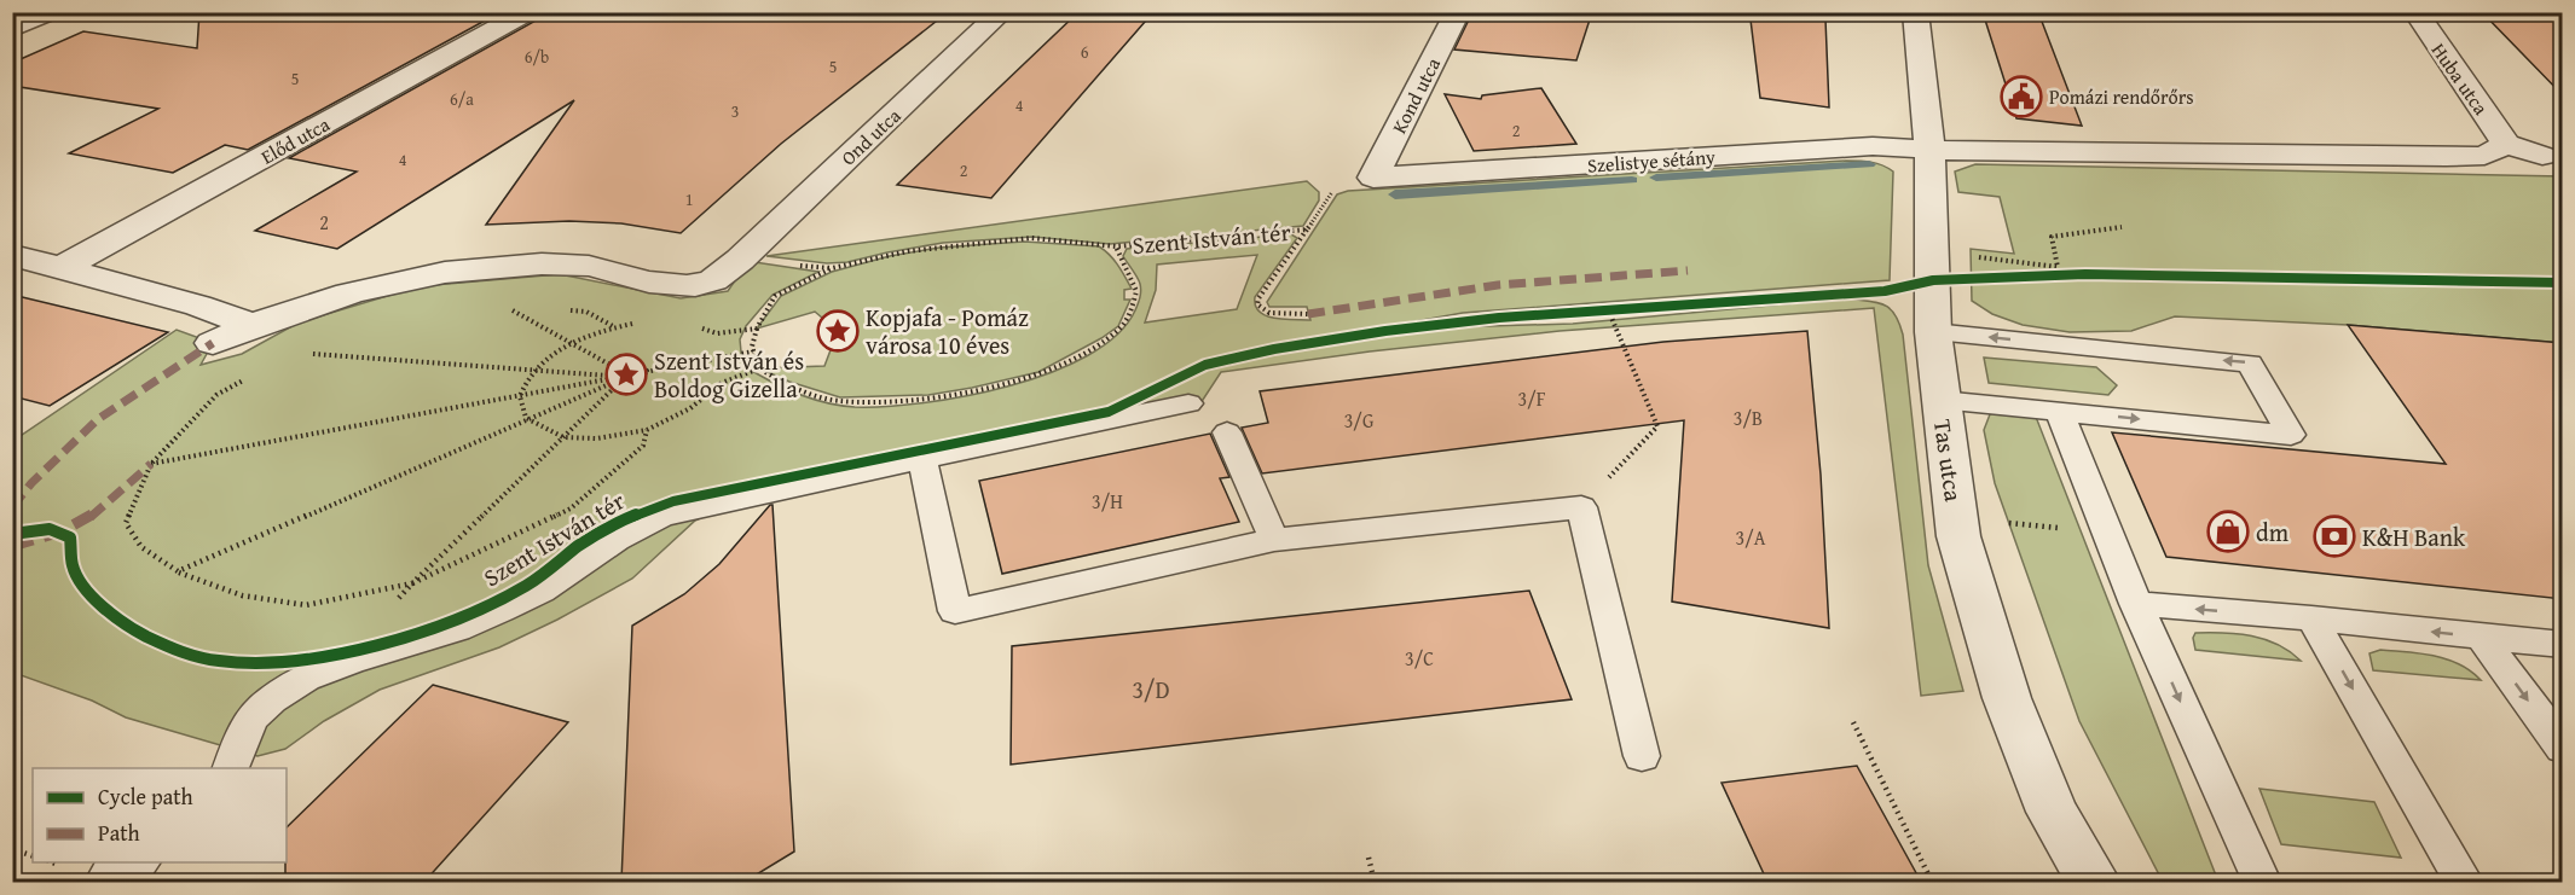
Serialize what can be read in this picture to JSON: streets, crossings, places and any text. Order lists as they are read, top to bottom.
{
  "streets": {
    "street": [
      "Huba utca",
      "Kond utca",
      "Ond utca",
      "Előd utca",
      "Szelistye sétány",
      "Tas utca"
    ],
    "lane": ["Szent István tér"]
  },
  "crossings": [
    ["Huba utca", "Szelistye sétány"],
    ["Kond utca", "Szelistye sétány"],
    ["Kond utca", "Szent István tér"],
    ["Szelistye sétány", "Szent István tér"],
    ["Szelistye sétány", "Tas utca"]
  ],
  "places": {
    "public building": ["Pomázi rendőrőrs"],
    "place": ["Kopjafa - Pomáz városa 10 éves", "Szent István és Boldog Gizella"],
    "shop": ["dm"],
    "bank": ["K&H Bank"]
  },
  "house_numbers": [
    "6",
    "6/b",
    "5",
    "5",
    "6/a",
    "4",
    "3",
    "2",
    "4",
    "2",
    "1",
    "2",
    "3/F",
    "3/B",
    "3/G",
    "3/H",
    "3/A",
    "3/C",
    "3/D"
  ],
  "legend": ["Cycle path", "Path"]
}
